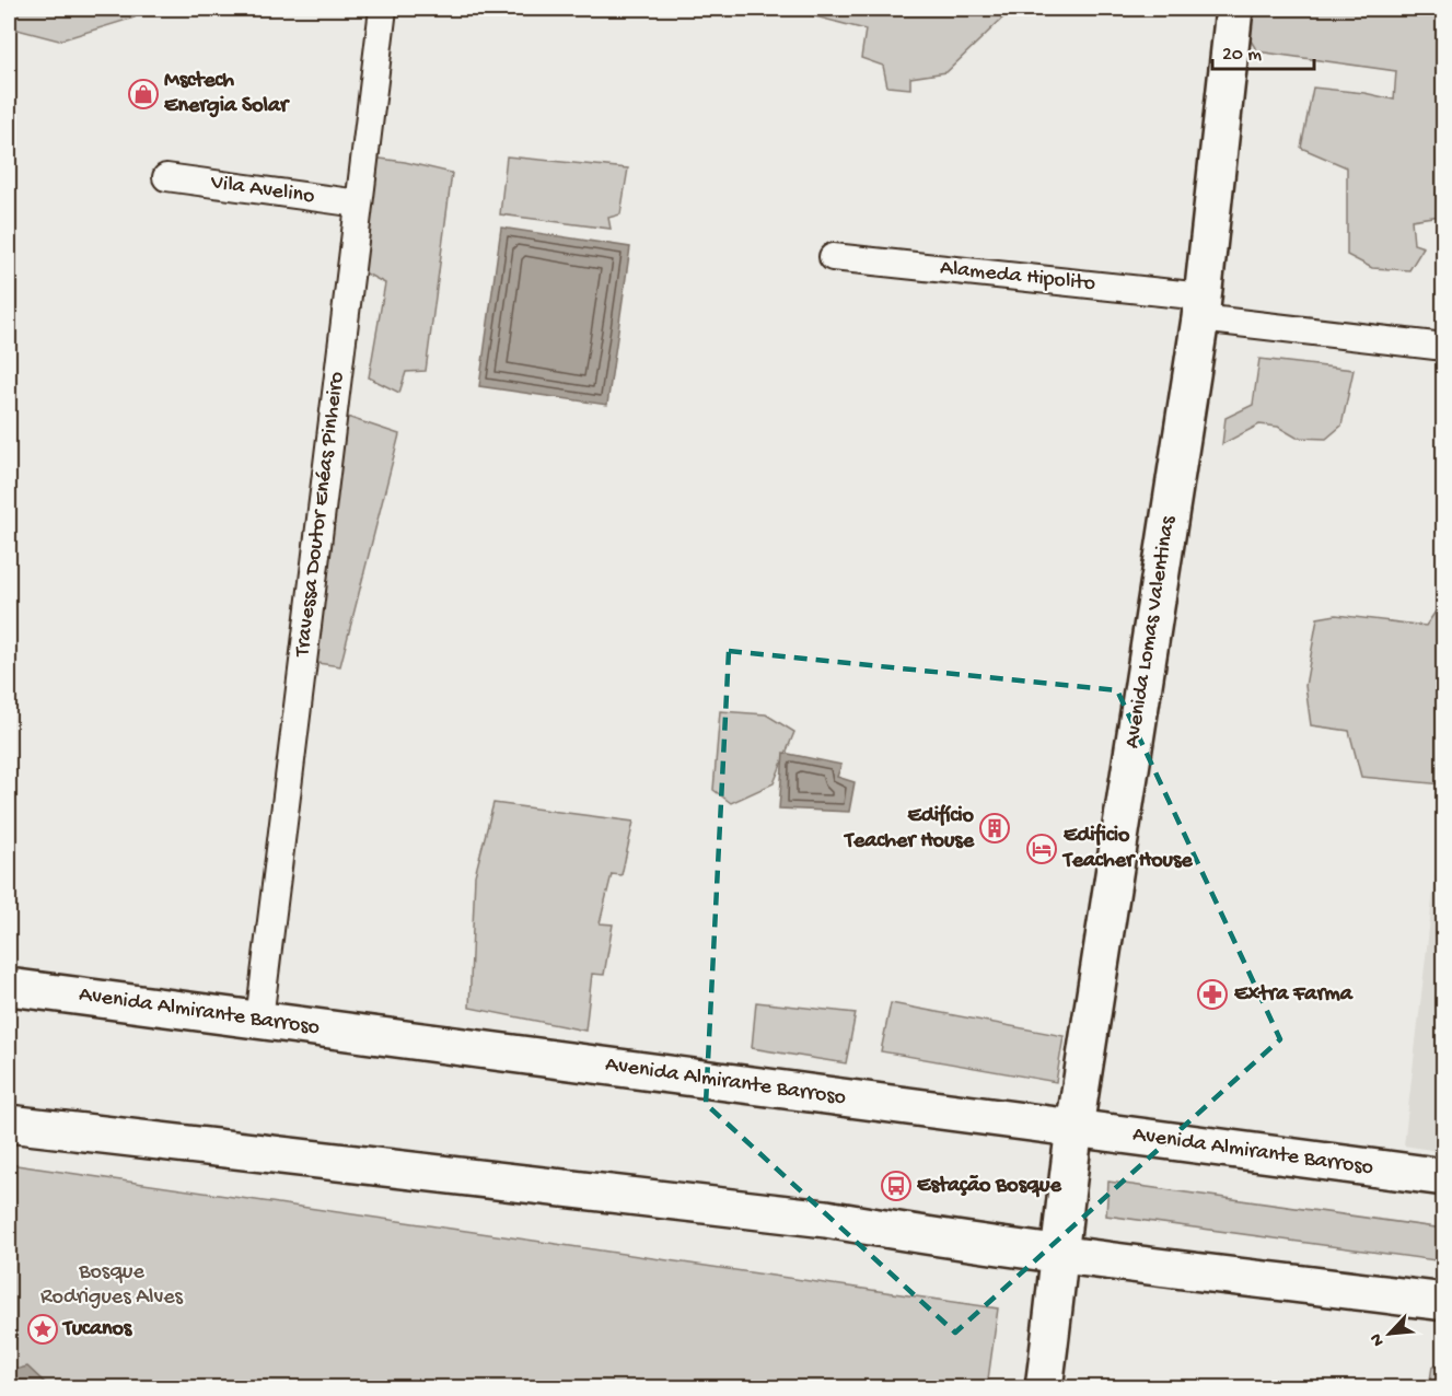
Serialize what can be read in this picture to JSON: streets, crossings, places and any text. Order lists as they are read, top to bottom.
{
  "streets": {
    "main road": ["Avenida Lomas Valentinas", "Avenida Almirante Barroso"],
    "street": ["Vila Avelino", "Alameda Hipolito", "Travessa Doutor Enéas Pinheiro"]
  },
  "crossings": [
    ["Vila Avelino", "Travessa Doutor Enéas Pinheiro"],
    ["Alameda Hipolito", "Avenida Lomas Valentinas"],
    ["Travessa Doutor Enéas Pinheiro", "Avenida Almirante Barroso"],
    ["Avenida Lomas Valentinas", "Avenida Almirante Barroso"]
  ],
  "parks": ["Bosque Rodrigues Alves"],
  "places": {
    "shop": ["Msctech Energia Solar"],
    "building": ["Edifício Teacher House"],
    "hotel": ["Edificio Teacher House"],
    "pharmacy": ["Extra Farma"],
    "bus stop": ["Estação Bosque"],
    "place": ["Tucanos"]
  },
  "scale_bar": "20 m",
  "north": "bottom left"
}
